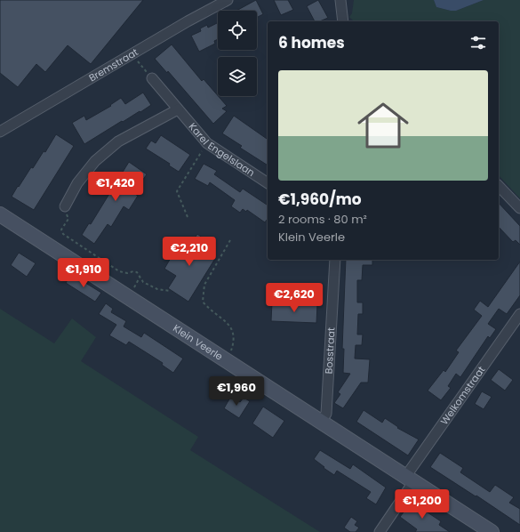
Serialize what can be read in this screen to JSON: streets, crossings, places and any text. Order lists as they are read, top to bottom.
{
  "streets": {
    "main road": ["Klein Veerle"],
    "street": [
      "Bremstraat",
      "Karel Engelslaan",
      "Bosstraat",
      "Welkomstraat"
    ]
  },
  "crossings": [
    ["Klein Veerle", "Bosstraat"],
    ["Klein Veerle", "Welkomstraat"]
  ],
  "page": {
    "heading": "6 homes",
    "list": [
      {
        "name": "€1,960/mo",
        "note": "2 rooms · 80 m² · Klein Veerle"
      }
    ],
    "price": [
      "€1,420",
      "€2,210",
      "€1,910",
      "€2,620",
      "€1,960",
      "€1,200"
    ]
  }
}
